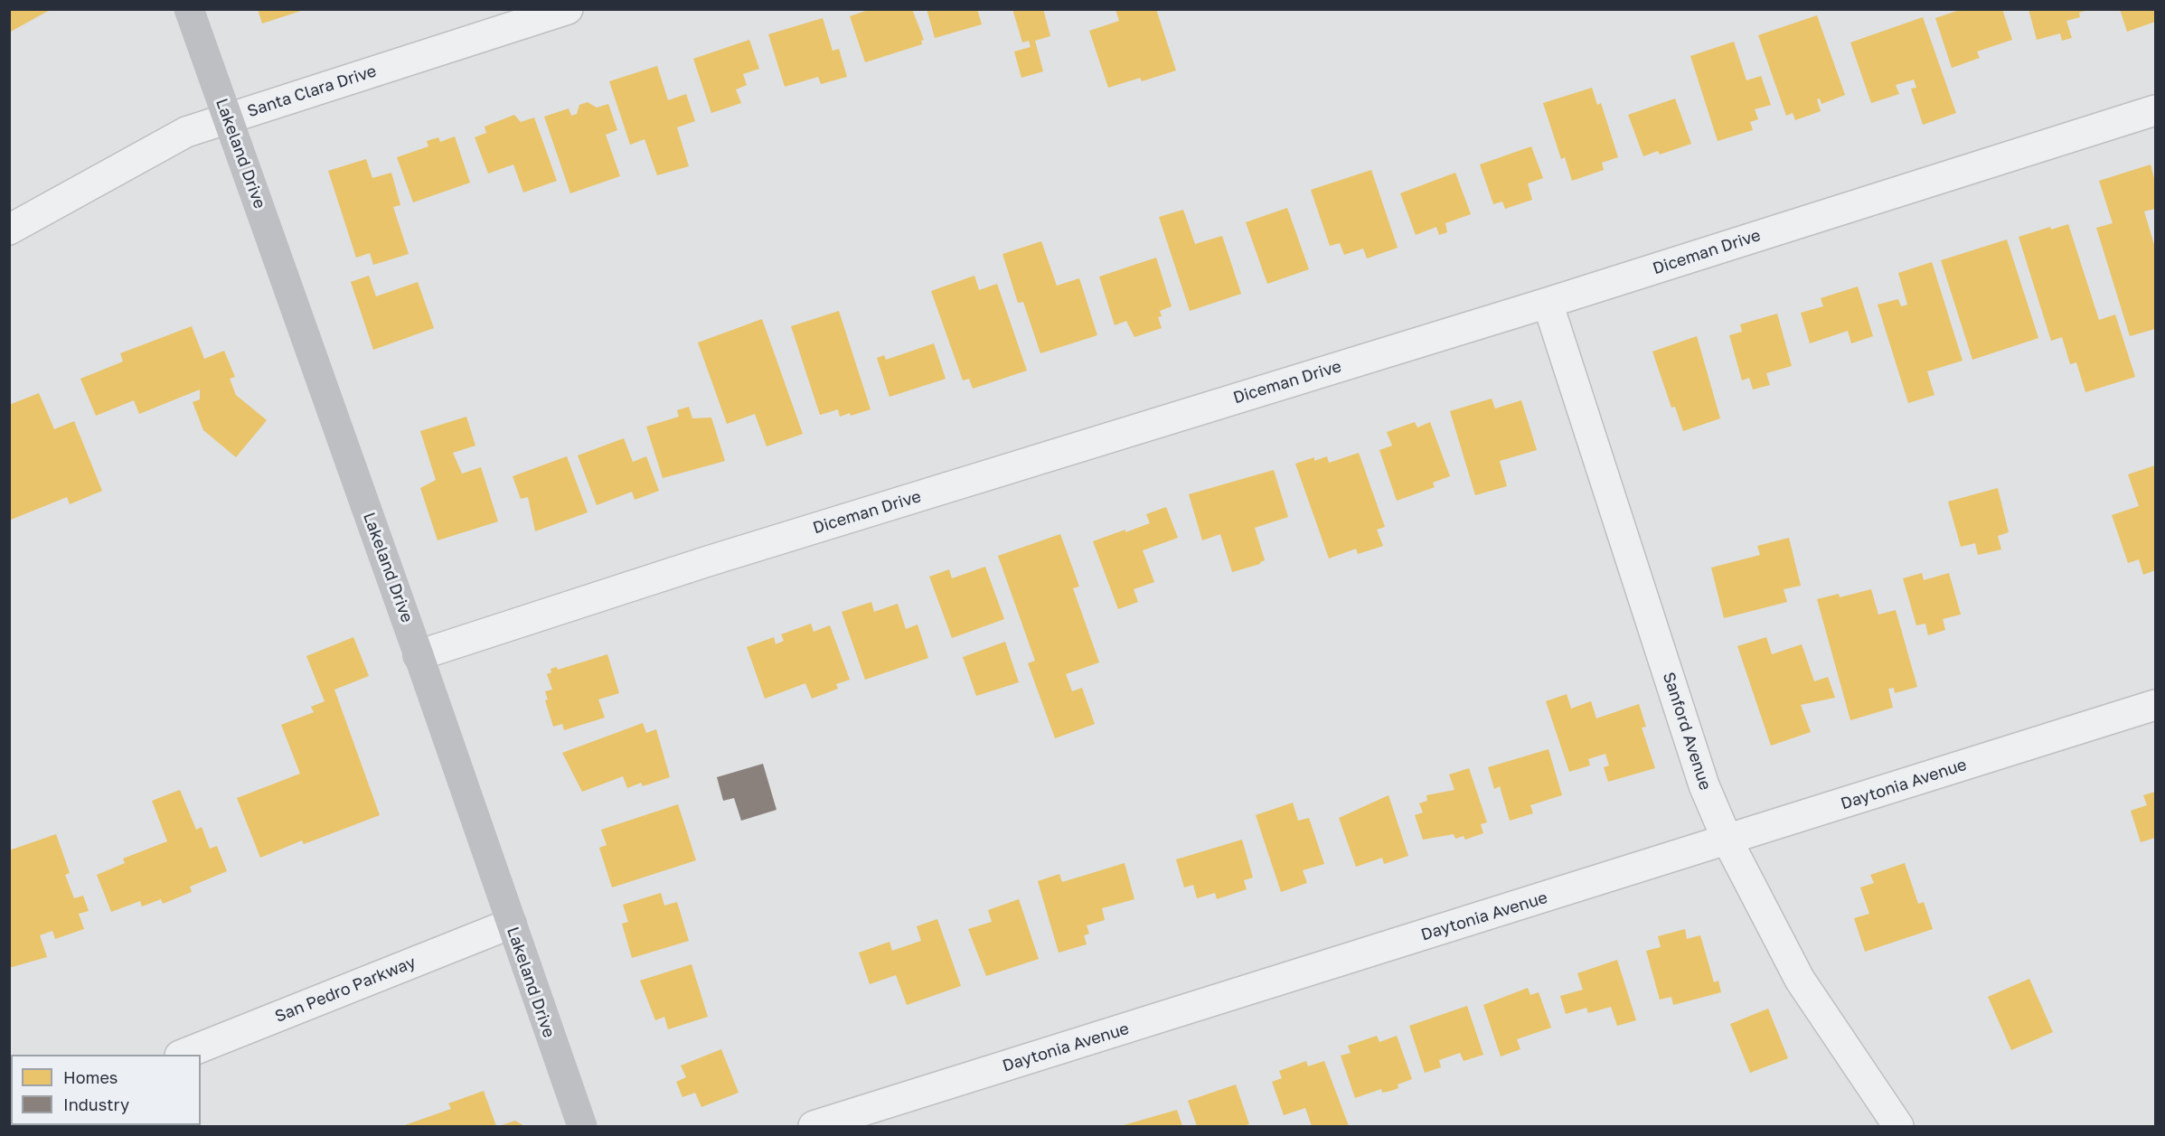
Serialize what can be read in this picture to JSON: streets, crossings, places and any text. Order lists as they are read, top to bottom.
{
  "streets": {
    "street": [
      "Santa Clara Drive",
      "Lakeland Drive",
      "Diceman Drive",
      "Sanford Avenue",
      "Daytonia Avenue",
      "San Pedro Parkway"
    ]
  },
  "crossings": [
    ["Santa Clara Drive", "Lakeland Drive"],
    ["Lakeland Drive", "Diceman Drive"],
    ["Lakeland Drive", "San Pedro Parkway"],
    ["Diceman Drive", "Sanford Avenue"],
    ["Sanford Avenue", "Daytonia Avenue"]
  ],
  "legend": ["Homes", "Industry"]
}
